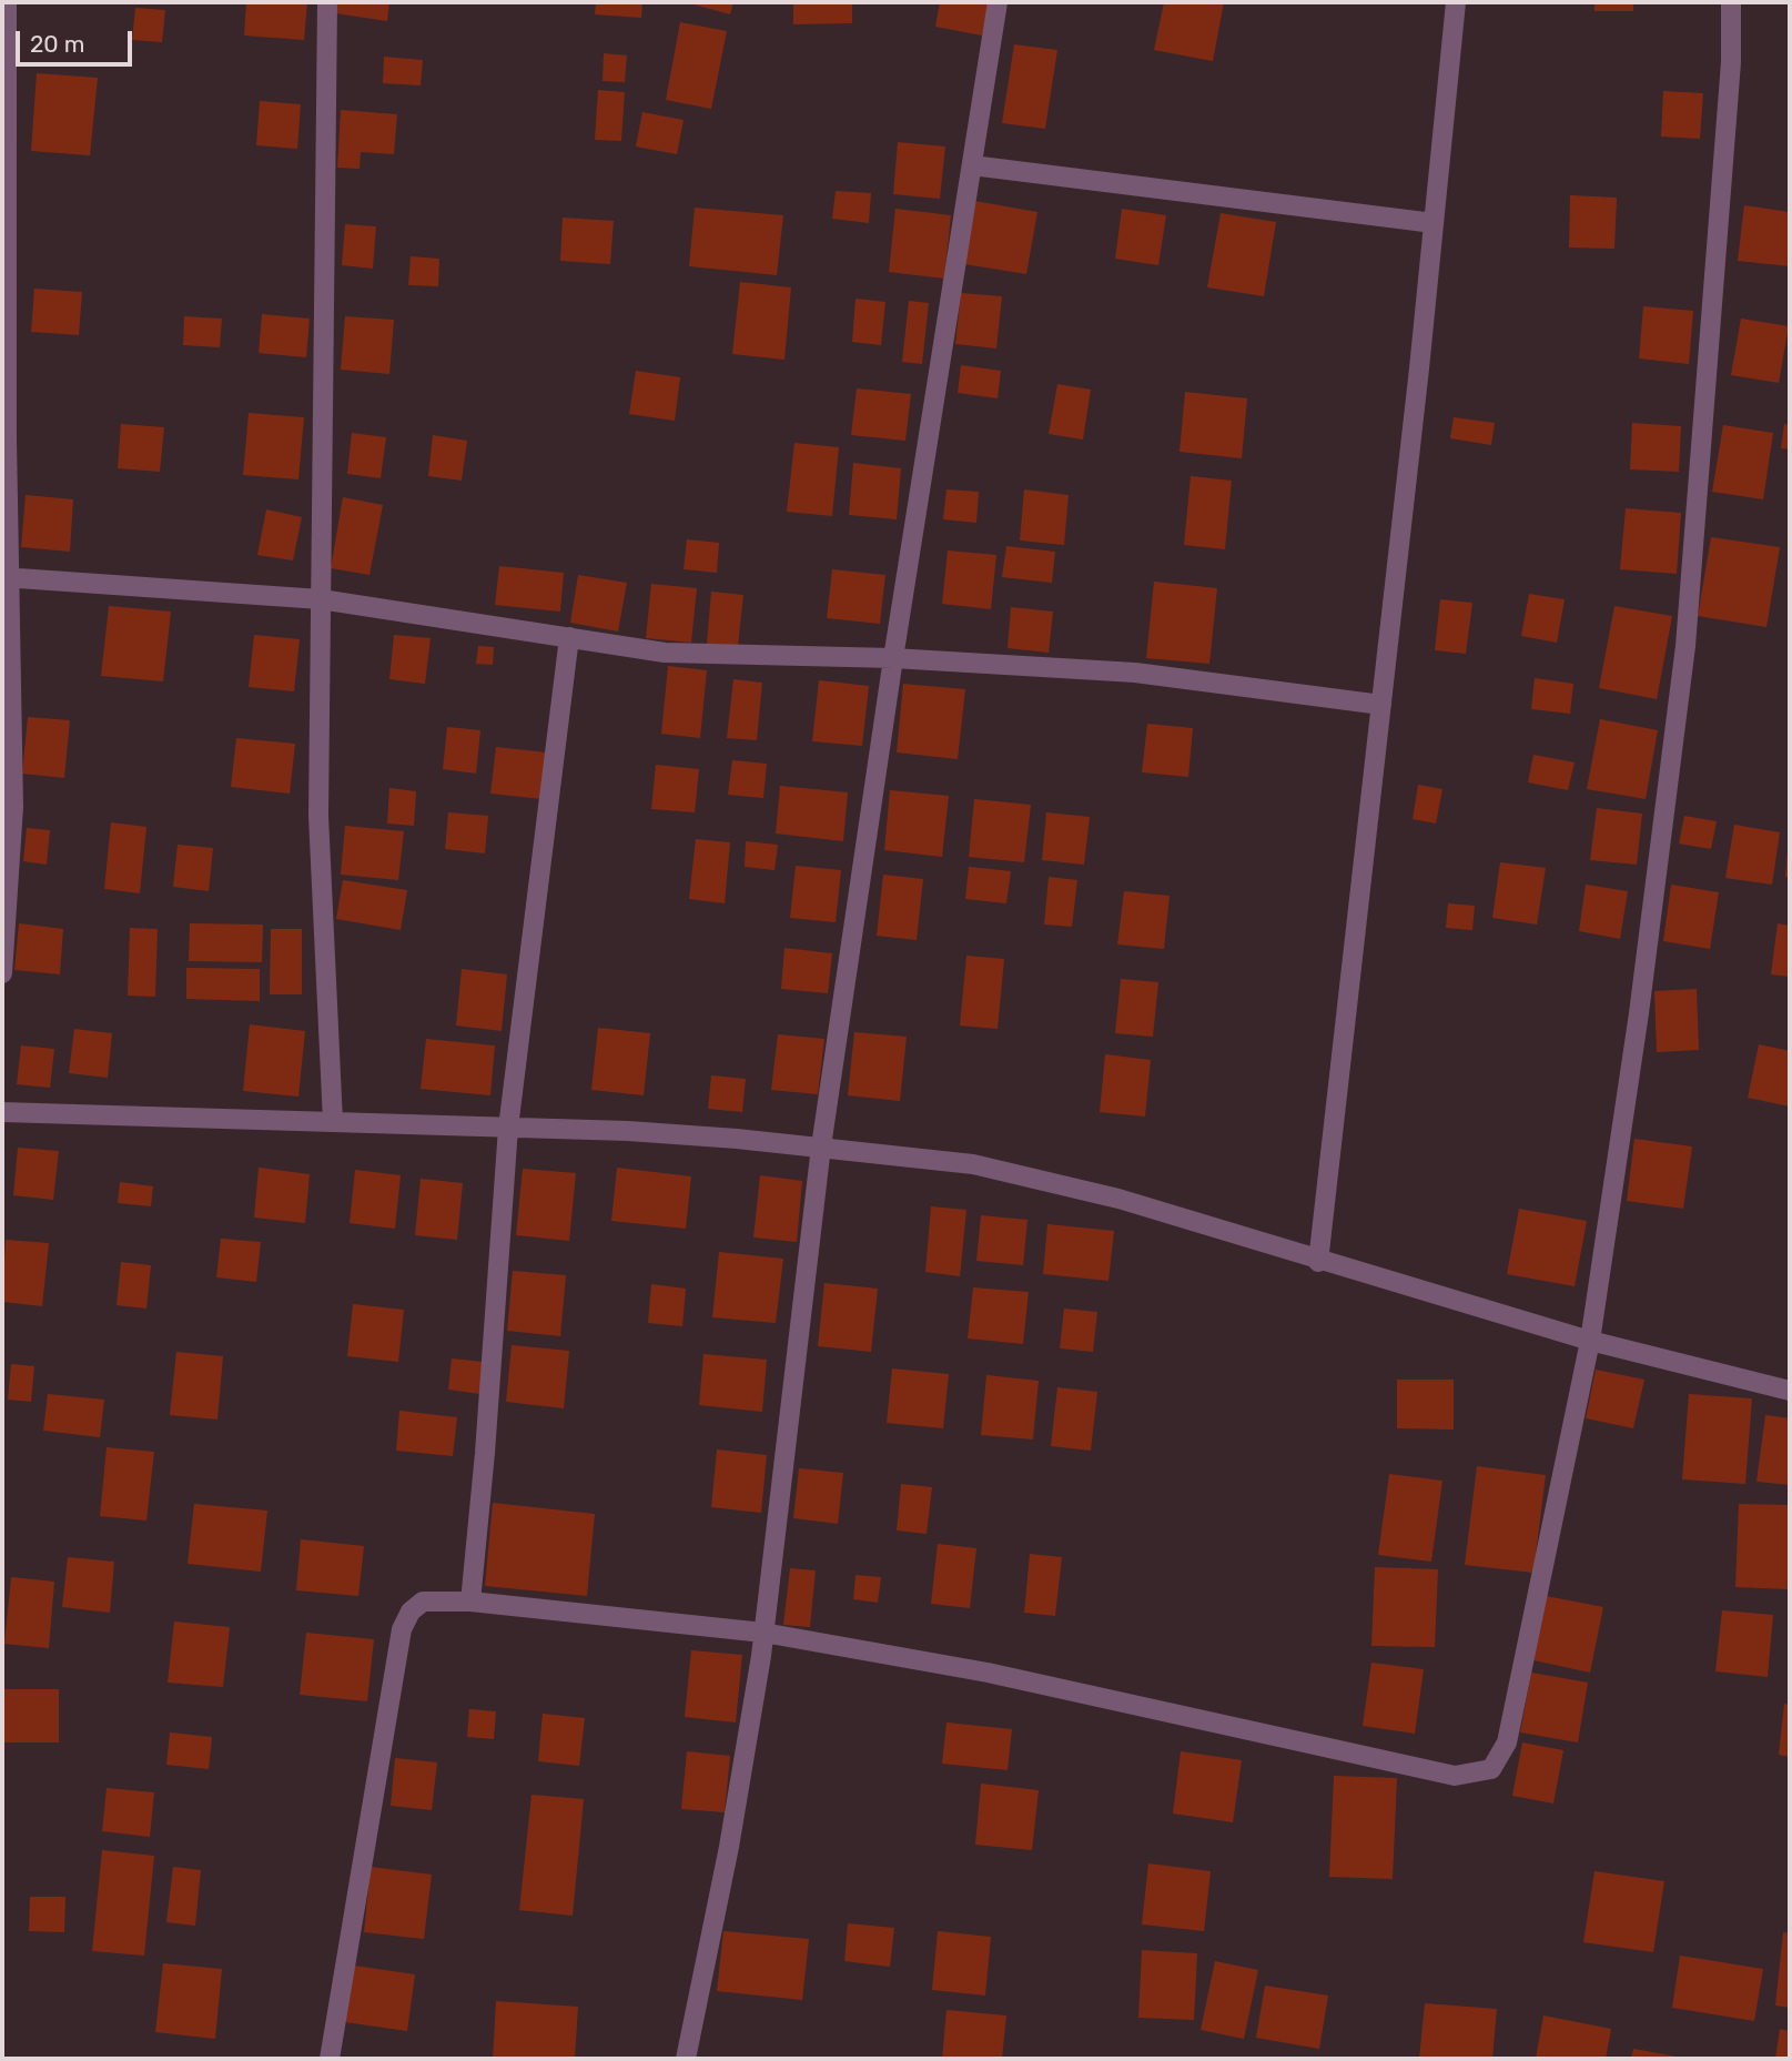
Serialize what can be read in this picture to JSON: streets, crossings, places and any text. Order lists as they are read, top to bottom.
{
  "scale_bar": "20 m"
}
